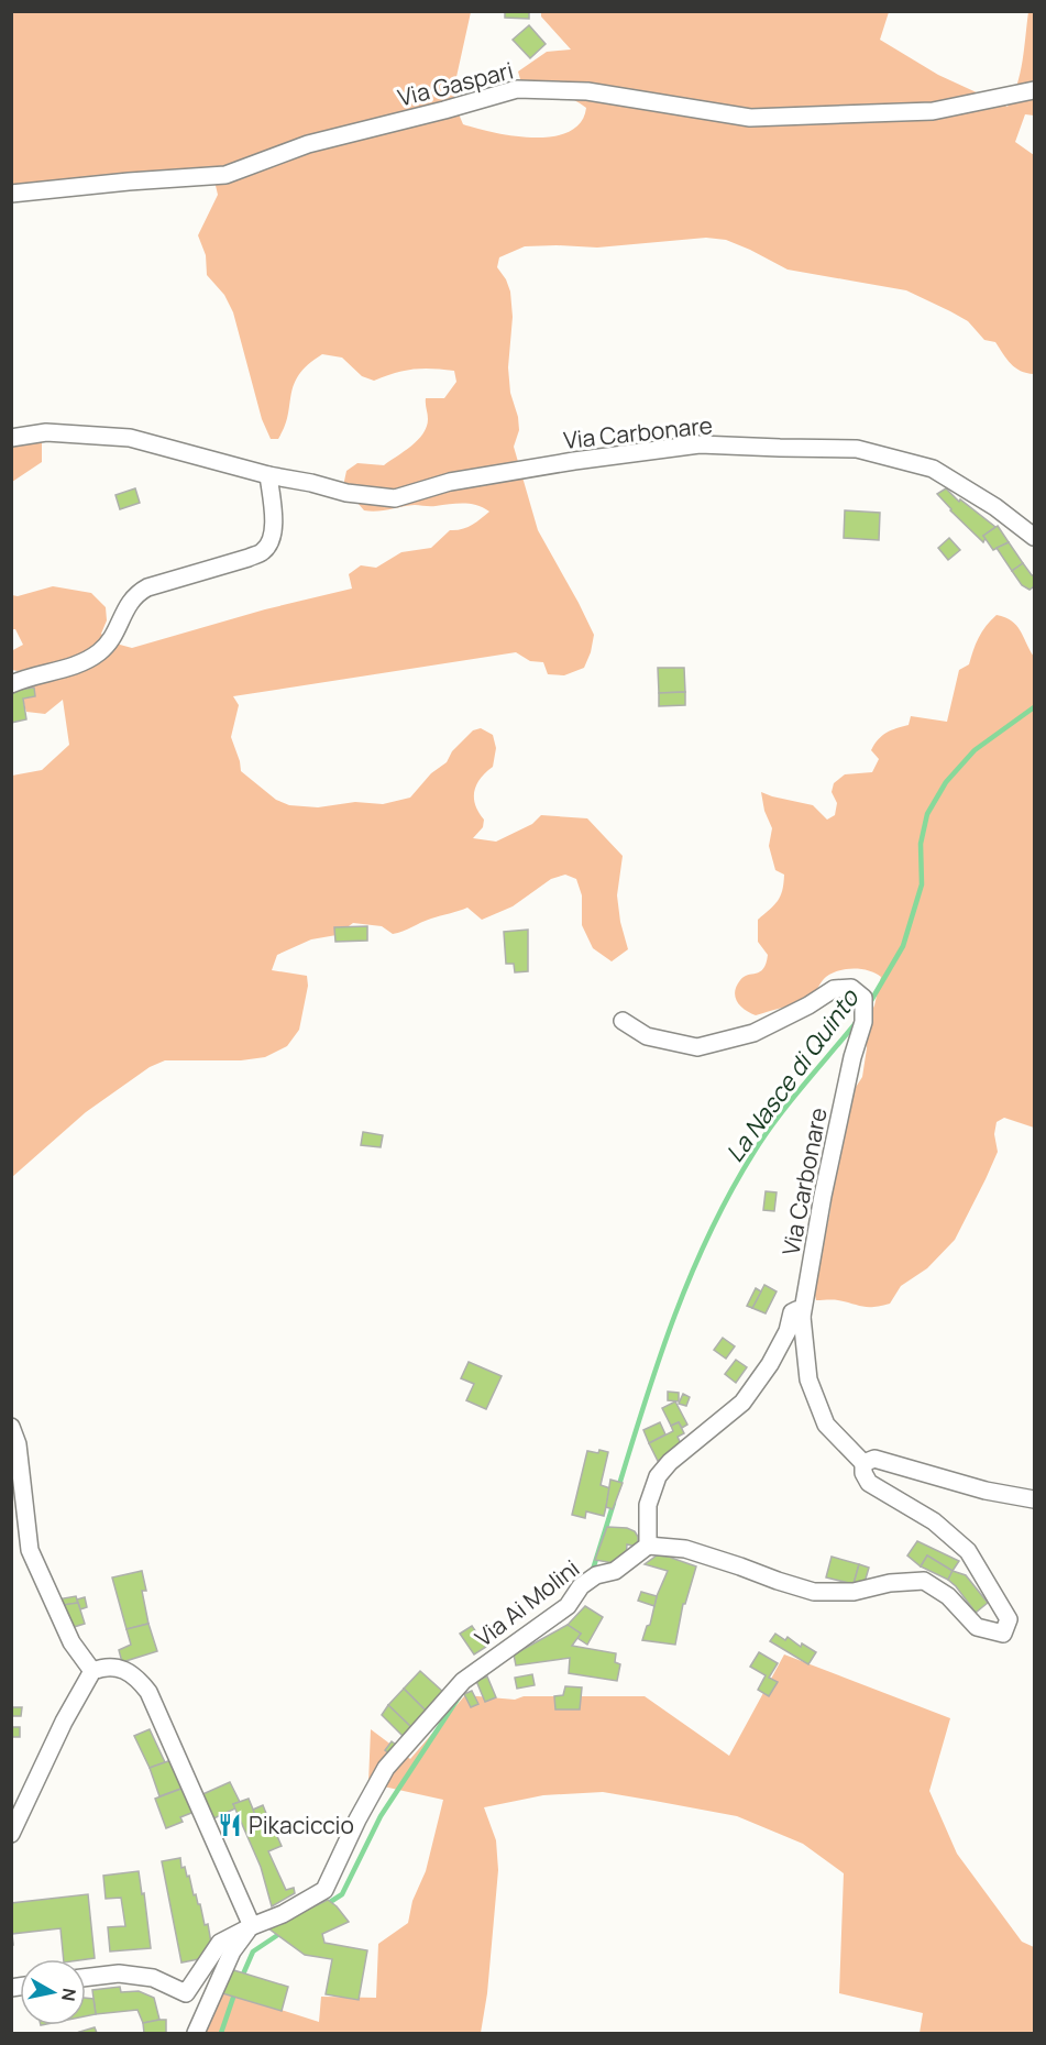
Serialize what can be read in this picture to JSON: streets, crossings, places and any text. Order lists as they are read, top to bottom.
{
  "streets": {
    "street": ["Via Gaspari", "Via Carbonare", "Via Ai Molini"]
  },
  "crossings": [
    ["Via Carbonare", "Via Ai Molini"]
  ],
  "water": ["La Nasce di Quinto"],
  "places": {
    "restaurant": ["Pikaciccio"]
  },
  "north": "right"
}
